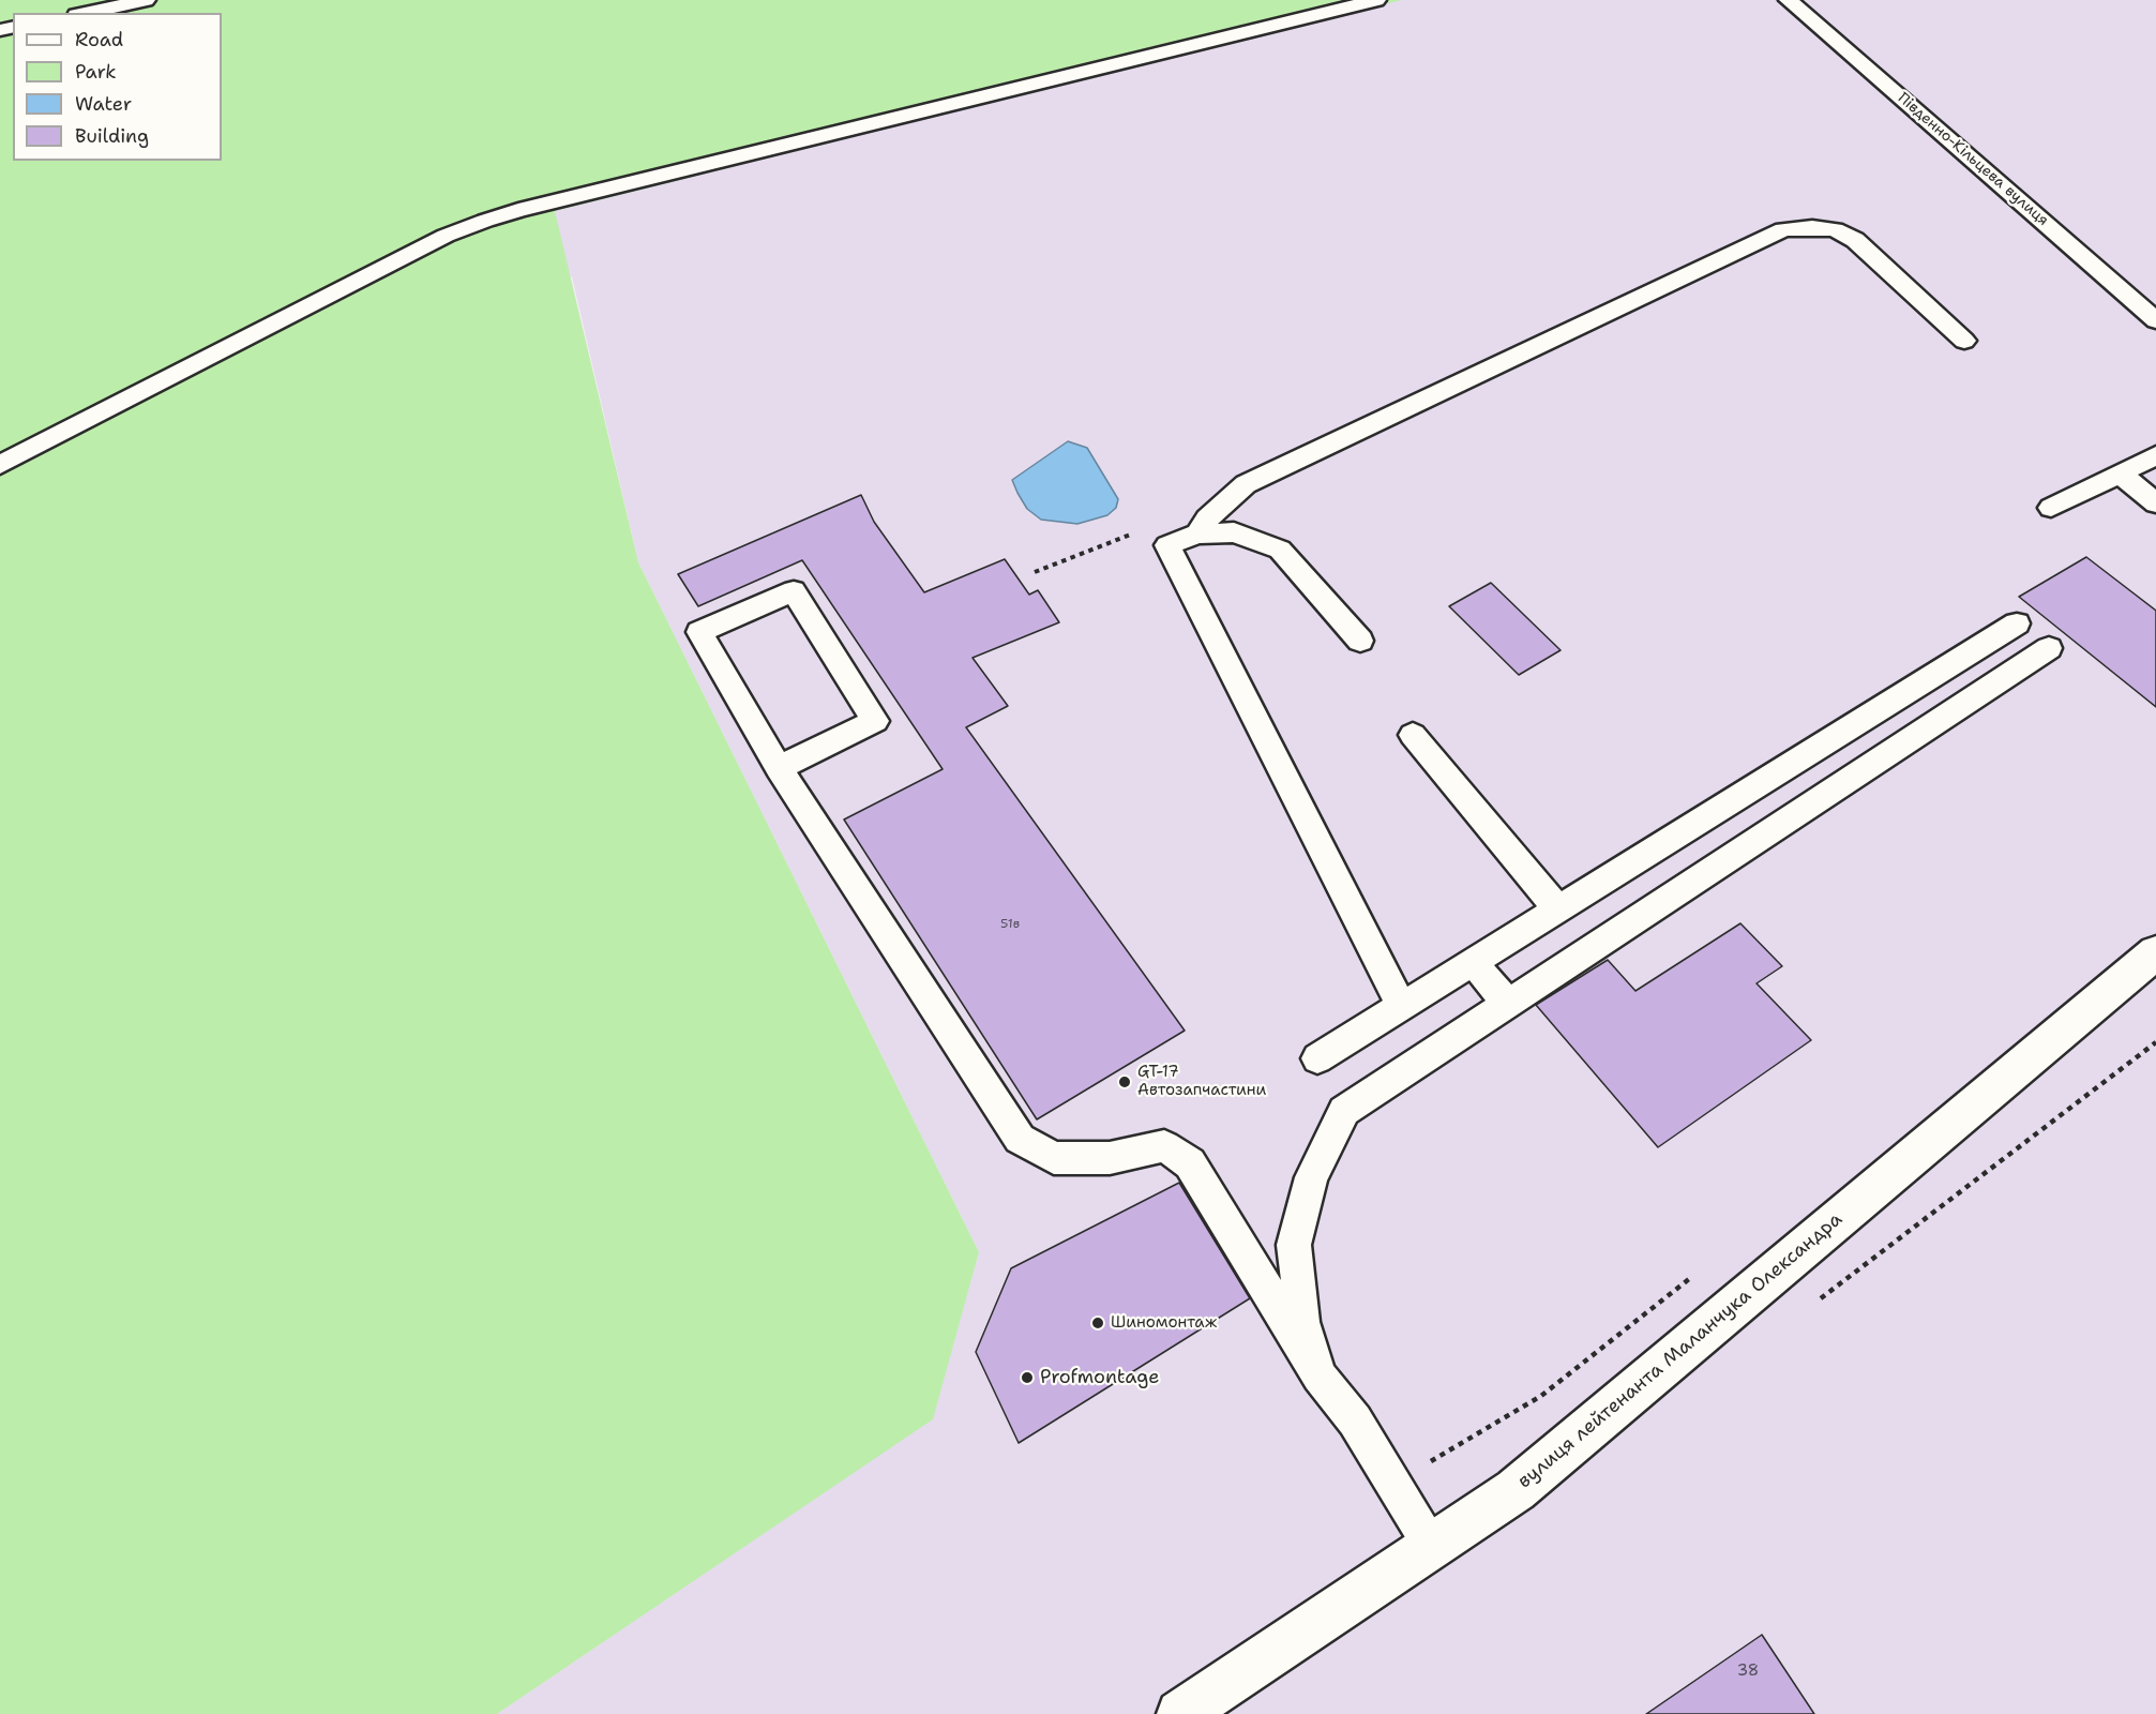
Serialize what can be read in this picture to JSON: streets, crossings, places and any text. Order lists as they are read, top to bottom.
{
  "streets": {
    "street": ["вулиця лейтенанта Маланчука Олександра"],
    "lane": ["Південно-Кільцева вулиця"]
  },
  "places": ["GT-17 Автозапчастини", "Шиномонтаж", "Profmontage"],
  "house_numbers": ["51в", "38"],
  "legend": [
    "Road",
    "Park",
    "Water",
    "Building"
  ]
}
